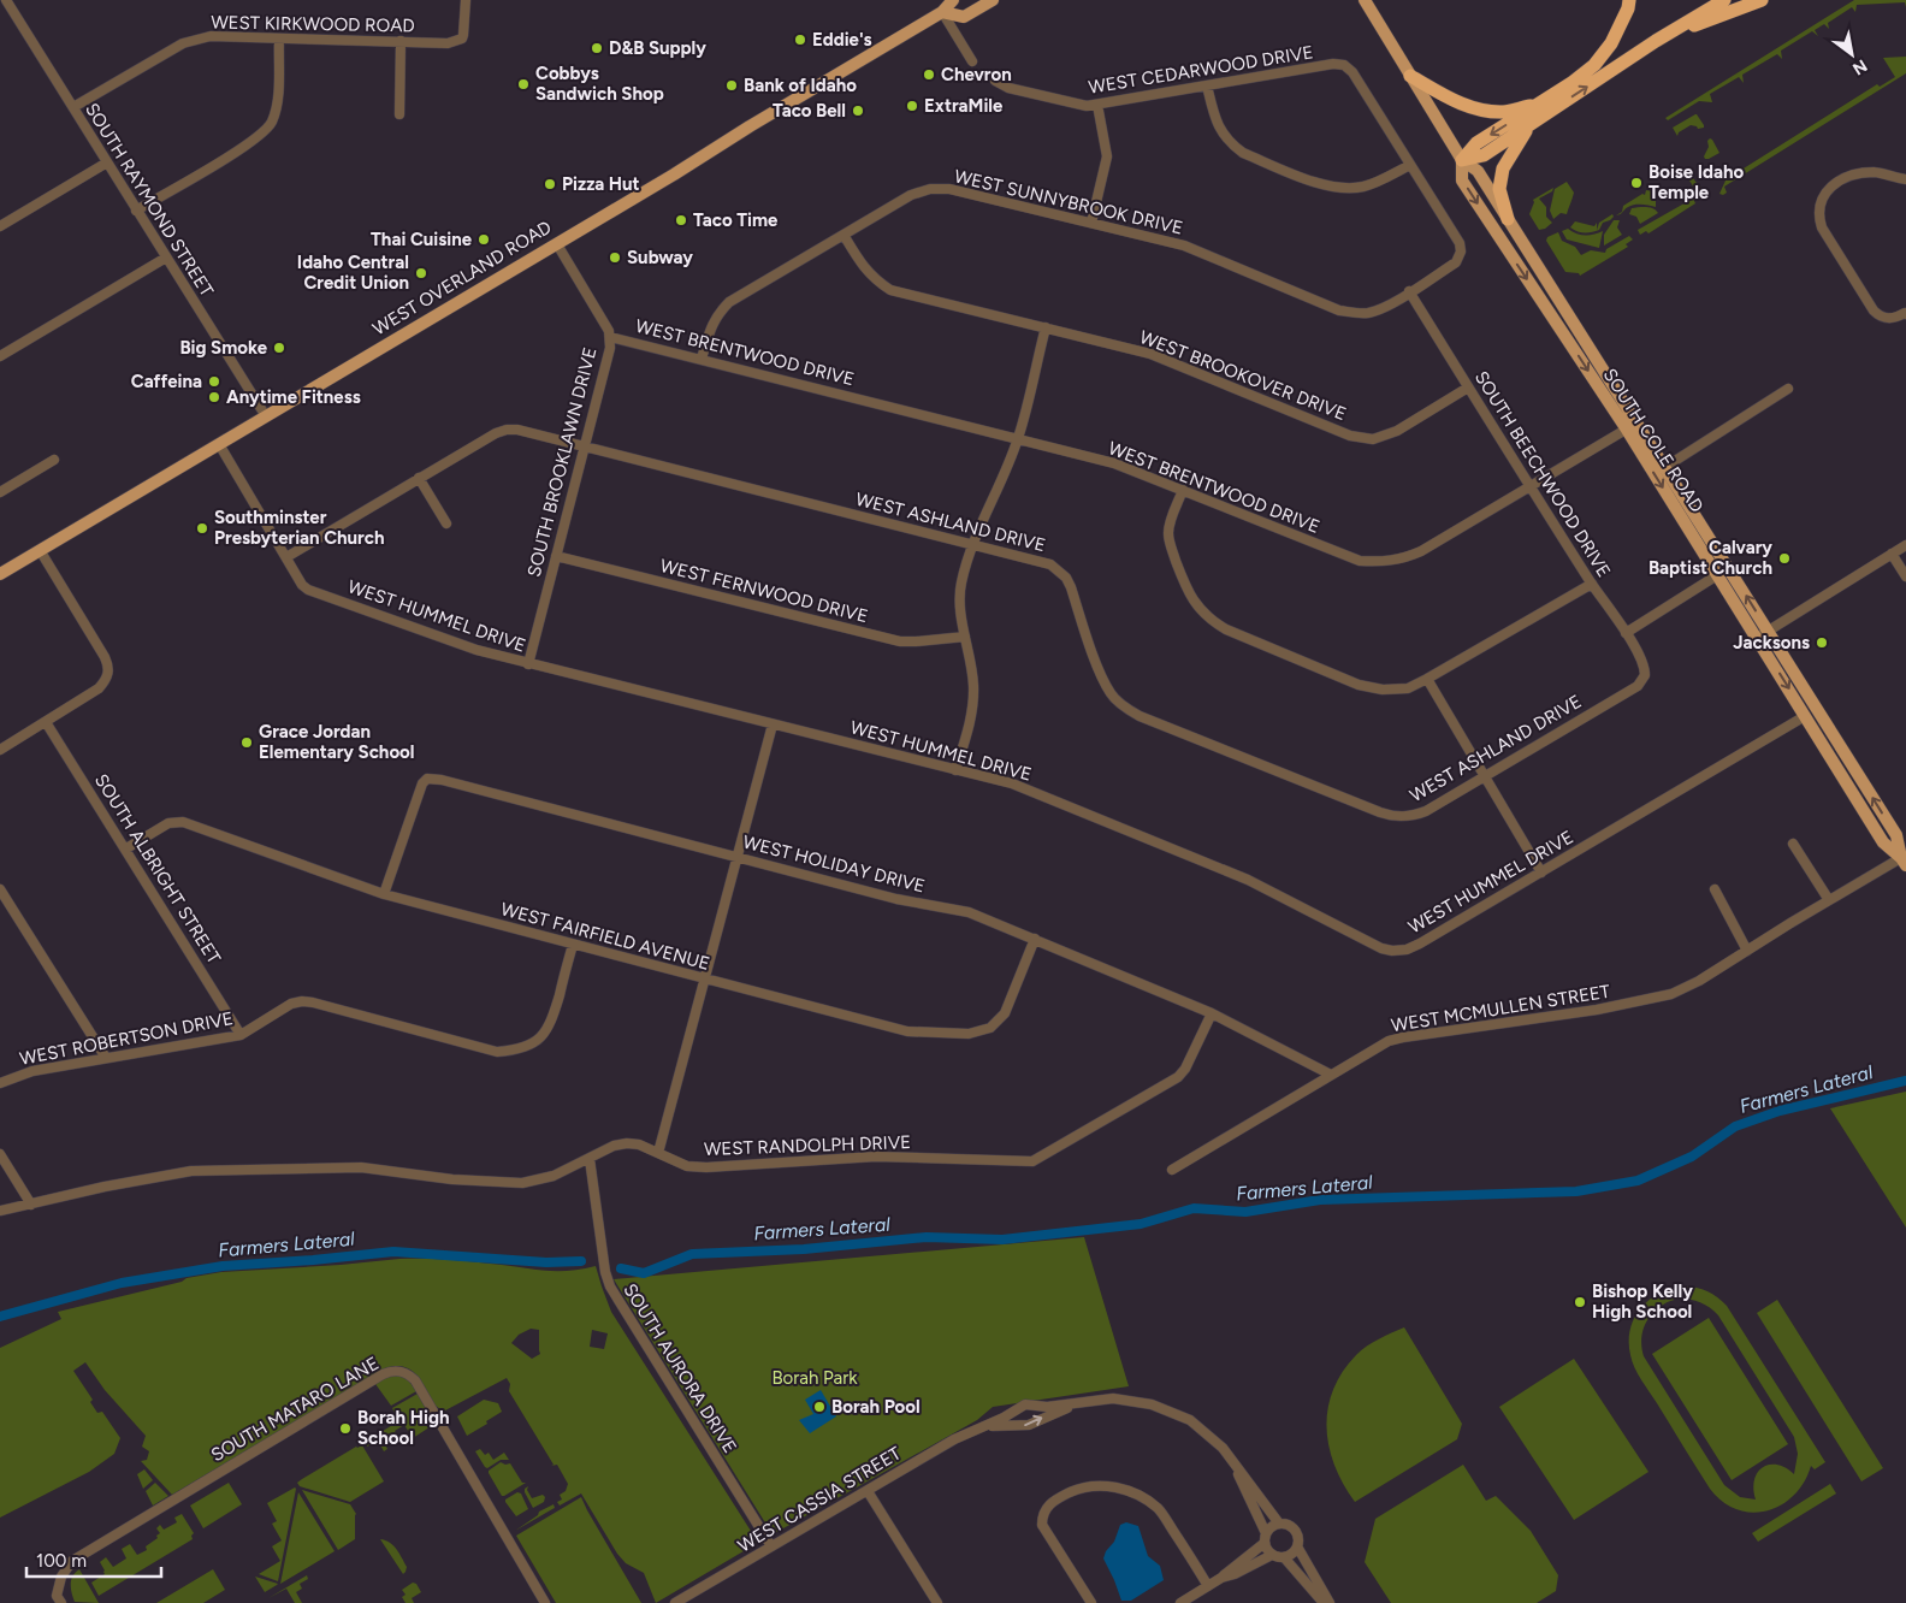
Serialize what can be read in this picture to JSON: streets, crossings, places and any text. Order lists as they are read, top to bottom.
{
  "streets": {
    "main road": ["WEST OVERLAND ROAD", "SOUTH COLE ROAD"],
    "street": [
      "WEST KIRKWOOD ROAD",
      "WEST CEDARWOOD DRIVE",
      "SOUTH RAYMOND STREET",
      "WEST SUNNYBROOK DRIVE",
      "WEST BRENTWOOD DRIVE",
      "WEST BROOKOVER DRIVE",
      "SOUTH BROOKLAWN DRIVE",
      "SOUTH BEECHWOOD DRIVE",
      "WEST ASHLAND DRIVE",
      "WEST FERNWOOD DRIVE",
      "WEST HUMMEL DRIVE",
      "WEST HOLIDAY DRIVE",
      "SOUTH ALBRIGHT STREET",
      "WEST FAIRFIELD AVENUE",
      "WEST MCMULLEN STREET",
      "WEST ROBERTSON DRIVE",
      "WEST RANDOLPH DRIVE",
      "SOUTH AURORA DRIVE",
      "SOUTH MATARO LANE",
      "WEST CASSIA STREET"
    ]
  },
  "crossings": [
    ["WEST KIRKWOOD ROAD", "SOUTH RAYMOND STREET"],
    ["WEST CEDARWOOD DRIVE", "WEST SUNNYBROOK DRIVE"],
    ["SOUTH RAYMOND STREET", "WEST OVERLAND ROAD"],
    ["WEST SUNNYBROOK DRIVE", "WEST BRENTWOOD DRIVE"],
    ["WEST SUNNYBROOK DRIVE", "WEST BROOKOVER DRIVE"],
    ["WEST SUNNYBROOK DRIVE", "SOUTH BEECHWOOD DRIVE"],
    ["WEST OVERLAND ROAD", "SOUTH BROOKLAWN DRIVE"],
    ["WEST OVERLAND ROAD", "WEST HUMMEL DRIVE"],
    ["WEST BRENTWOOD DRIVE", "SOUTH COLE ROAD"],
    ["WEST BRENTWOOD DRIVE", "SOUTH BROOKLAWN DRIVE"],
    ["WEST BRENTWOOD DRIVE", "SOUTH BEECHWOOD DRIVE"],
    ["WEST BROOKOVER DRIVE", "SOUTH BEECHWOOD DRIVE"],
    ["SOUTH COLE ROAD", "WEST HUMMEL DRIVE"],
    ["SOUTH COLE ROAD", "WEST MCMULLEN STREET"],
    ["SOUTH BROOKLAWN DRIVE", "WEST ASHLAND DRIVE"],
    ["SOUTH BROOKLAWN DRIVE", "WEST FERNWOOD DRIVE"],
    ["SOUTH BROOKLAWN DRIVE", "WEST HUMMEL DRIVE"],
    ["SOUTH BEECHWOOD DRIVE", "WEST ASHLAND DRIVE"],
    ["WEST ASHLAND DRIVE", "WEST HUMMEL DRIVE"],
    ["WEST HOLIDAY DRIVE", "WEST FAIRFIELD AVENUE"],
    ["WEST HOLIDAY DRIVE", "WEST MCMULLEN STREET"],
    ["WEST HOLIDAY DRIVE", "WEST RANDOLPH DRIVE"],
    ["SOUTH ALBRIGHT STREET", "WEST FAIRFIELD AVENUE"],
    ["SOUTH ALBRIGHT STREET", "WEST ROBERTSON DRIVE"],
    ["WEST FAIRFIELD AVENUE", "WEST ROBERTSON DRIVE"],
    ["WEST RANDOLPH DRIVE", "SOUTH AURORA DRIVE"],
    ["SOUTH AURORA DRIVE", "WEST CASSIA STREET"]
  ],
  "water": ["Farmers Lateral"],
  "parks": ["Borah Park"],
  "places": [
    "Eddie's",
    "D&B Supply",
    "Chevron",
    "Cobbys Sandwich Shop",
    "Bank of Idaho",
    "ExtraMile",
    "Taco Bell",
    "Boise Idaho Temple",
    "Pizza Hut",
    "Taco Time",
    "Thai Cuisine",
    "Subway",
    "Idaho Central Credit Union",
    "Big Smoke",
    "Caffeina",
    "Anytime Fitness",
    "Southminster Presbyterian Church",
    "Calvary Baptist Church",
    "Jacksons",
    "Grace Jordan Elementary School",
    "Bishop Kelly High School",
    "Borah Pool",
    "Borah High School"
  ],
  "scale_bar": "100 m",
  "north": "bottom right"
}
